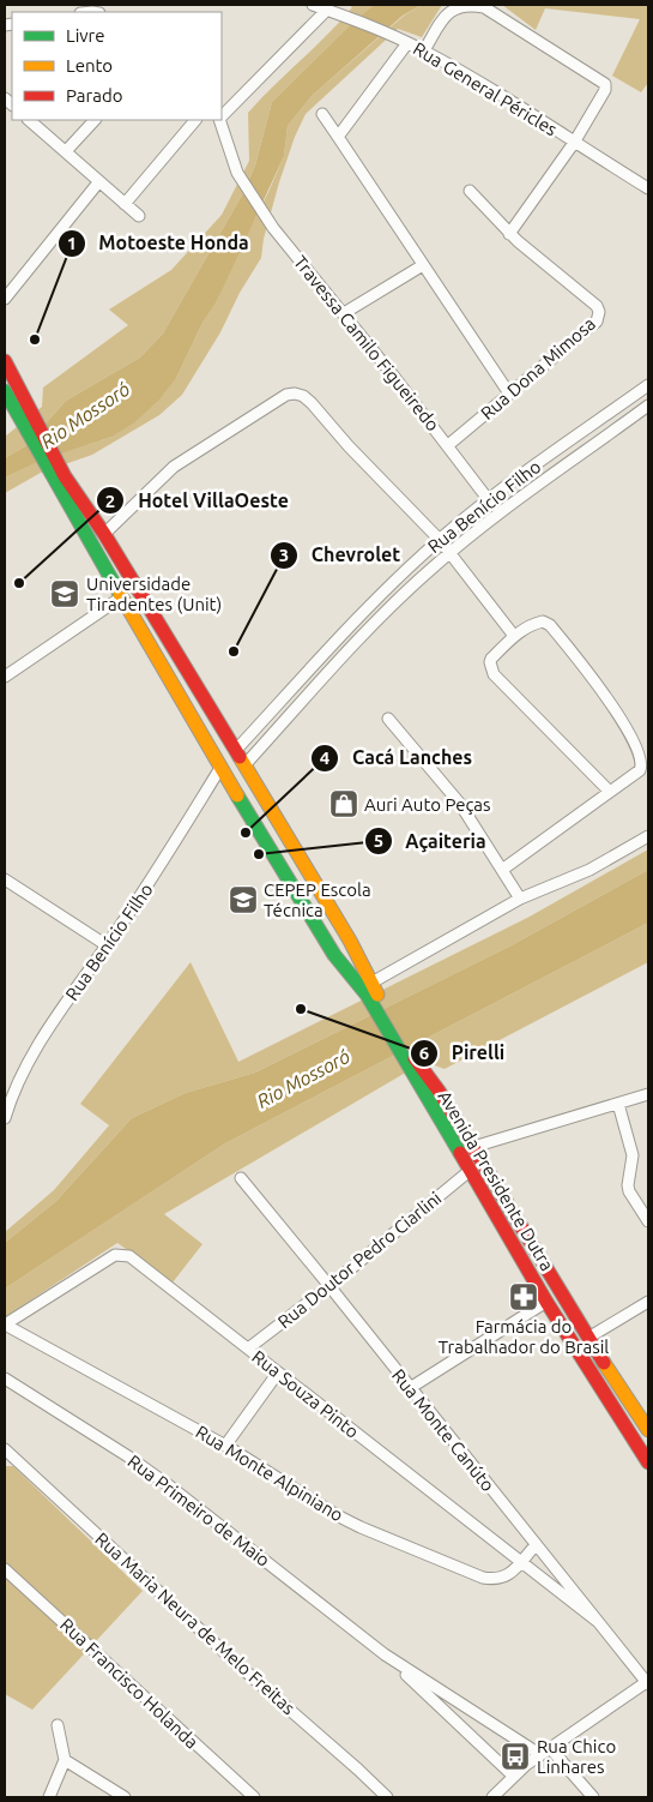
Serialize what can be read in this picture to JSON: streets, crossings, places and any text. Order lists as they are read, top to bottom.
{
  "streets": {
    "main road": ["Avenida Presidente Dutra"],
    "street": [
      "Rua General Péricles",
      "Travessa Camilo Figueiredo",
      "Rua Dona Mimosa",
      "Rua Benício Filho",
      "Rua Doutor Pedro Ciarlini",
      "Rua Souza Pinto",
      "Rua Monte Canúto",
      "Rua Monte Alpiniano",
      "Rua Primeiro de Maio",
      "Rua Maria Neura de Melo Freitas",
      "Rua Francisco Holanda"
    ]
  },
  "crossings": [
    ["Travessa Camilo Figueiredo", "Rua Dona Mimosa"],
    ["Travessa Camilo Figueiredo", "Rua Benício Filho"],
    ["Rua Benício Filho", "Avenida Presidente Dutra"],
    ["Avenida Presidente Dutra", "Rua Doutor Pedro Ciarlini"],
    ["Rua Doutor Pedro Ciarlini", "Rua Souza Pinto"],
    ["Rua Doutor Pedro Ciarlini", "Rua Monte Canúto"],
    ["Rua Souza Pinto", "Rua Monte Canúto"],
    ["Rua Souza Pinto", "Rua Monte Alpiniano"],
    ["Rua Monte Canúto", "Rua Monte Alpiniano"]
  ],
  "water": ["Rio Mossoró"],
  "places": {
    "other": [
      "Motoeste Honda",
      "Hotel VillaOeste",
      "Chevrolet",
      "Cacá Lanches",
      "Açaiteria",
      "Pirelli"
    ],
    "school or university": ["Universidade Tiradentes (Unit)", "CEPEP Escola Técnica"],
    "shop": ["Auri Auto Peças"],
    "pharmacy": ["Farmácia do Trabalhador do Brasil"],
    "bus stop": ["Rua Chico Linhares"]
  },
  "legend": ["Livre", "Lento", "Parado"]
}
